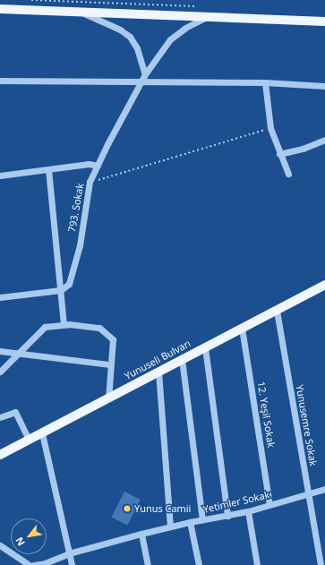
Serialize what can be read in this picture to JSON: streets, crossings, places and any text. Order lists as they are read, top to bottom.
{
  "streets": {
    "main road": ["Yunuseli Bulvarı"],
    "street": [
      "793. Sokak",
      "12. Yeşil Sokak",
      "Yunusemre Sokak",
      "Yetimler Sokak"
    ]
  },
  "crossings": [
    ["Yunuseli Bulvarı", "12. Yeşil Sokak"],
    ["Yunuseli Bulvarı", "Yunusemre Sokak"],
    ["12. Yeşil Sokak", "Yetimler Sokak"],
    ["Yunusemre Sokak", "Yetimler Sokak"]
  ],
  "places": ["Yunus Camii"],
  "north": "bottom left"
}
